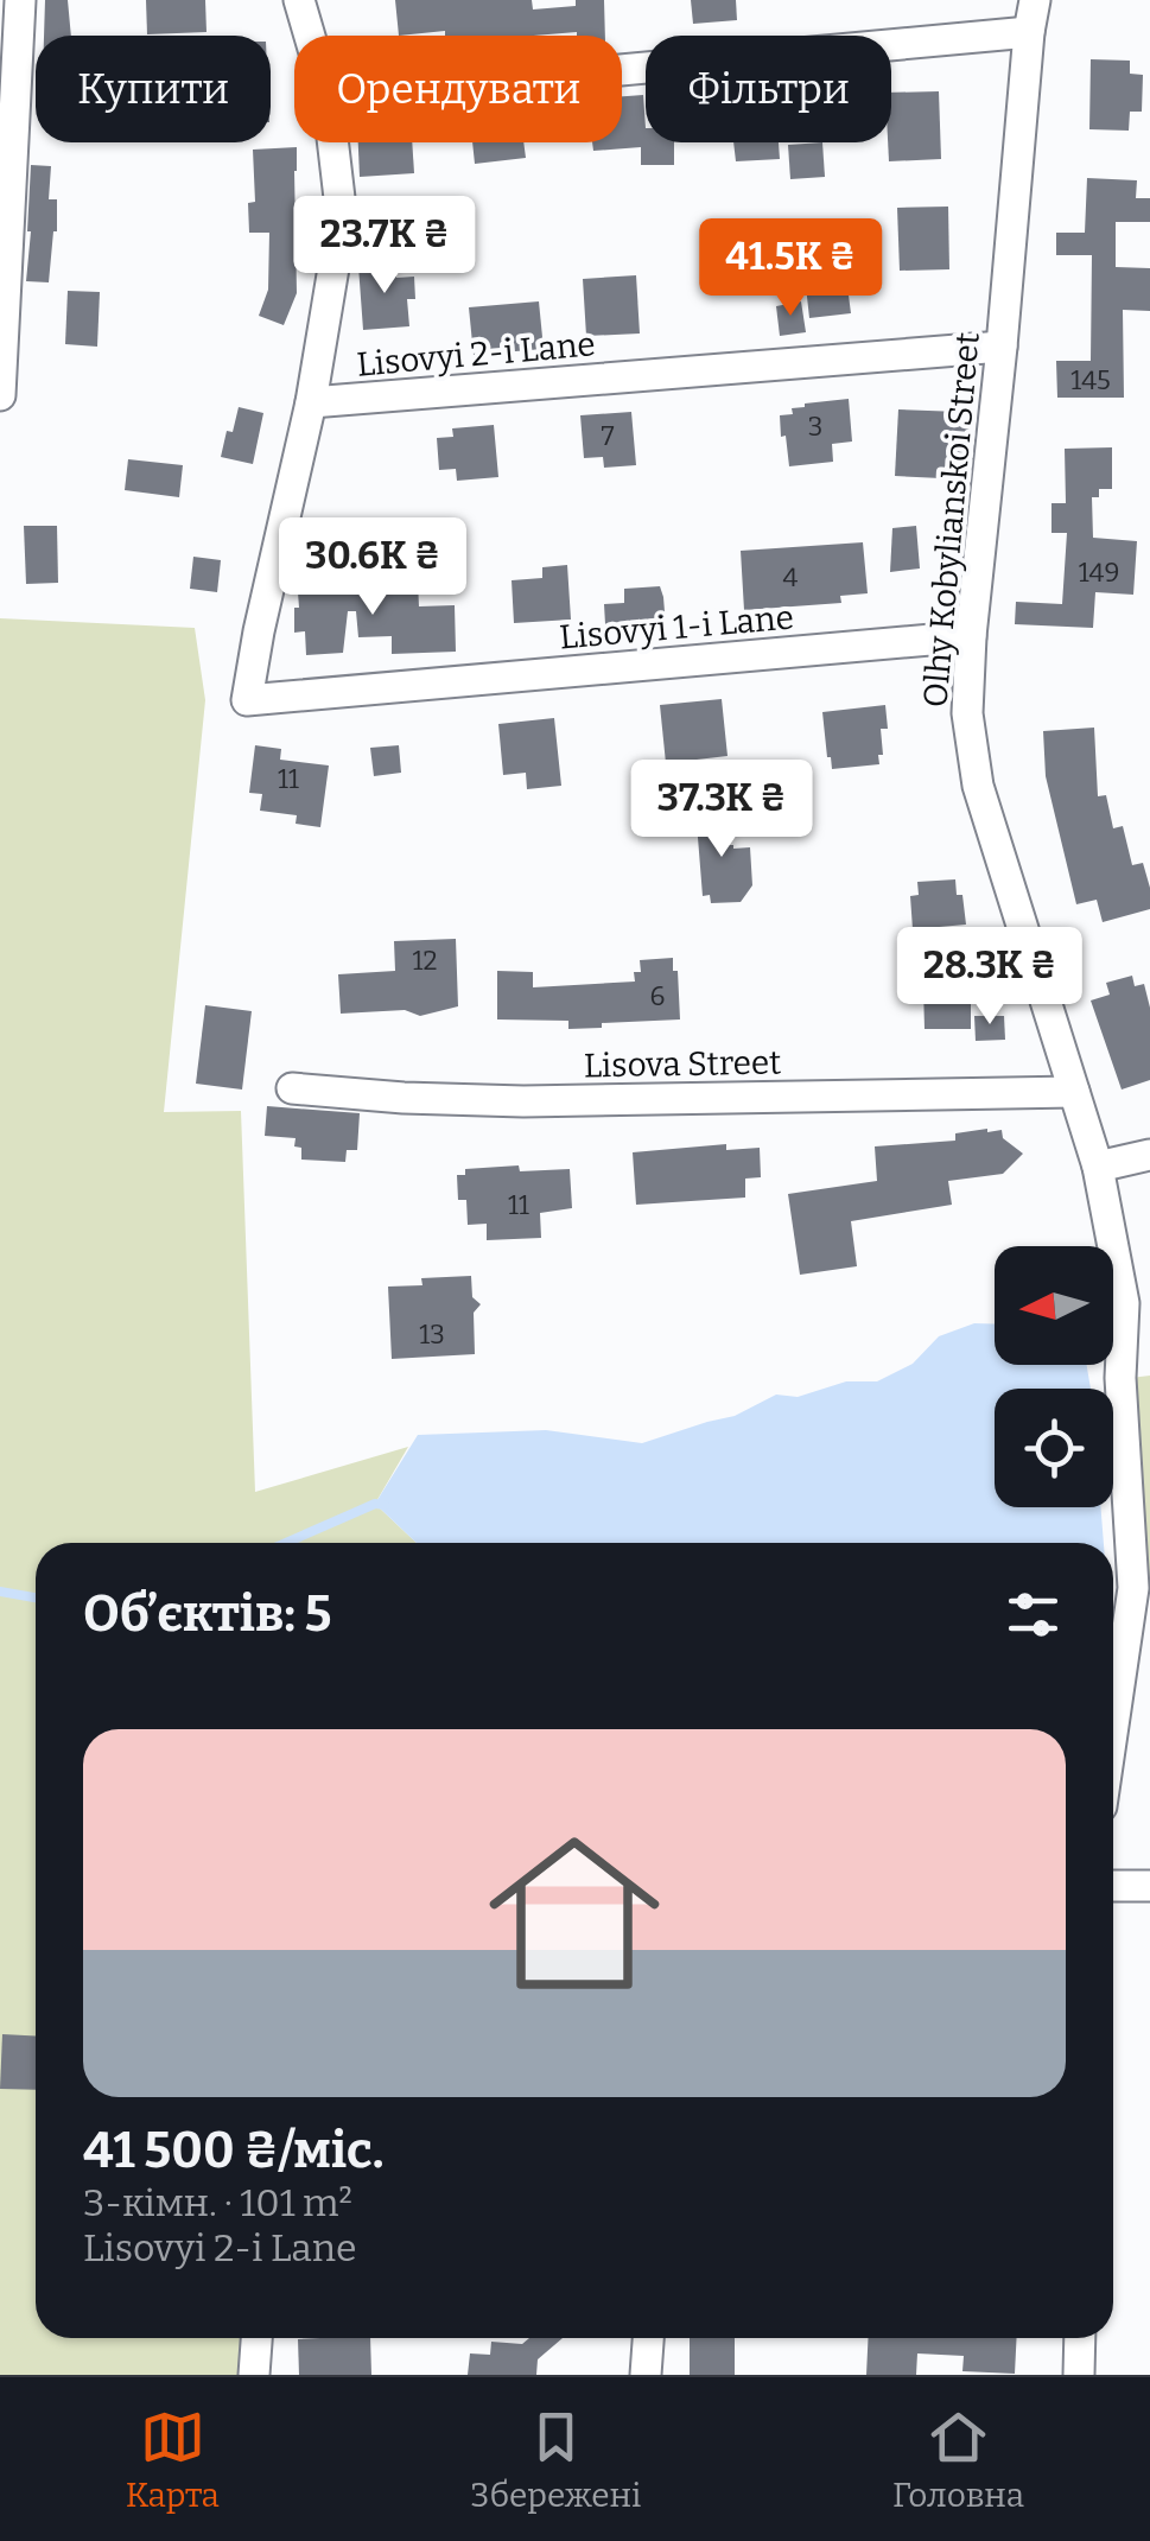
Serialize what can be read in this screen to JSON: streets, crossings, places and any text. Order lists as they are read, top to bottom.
{
  "streets": {
    "street": [
      "Lisovyi 2-i Lane",
      "Olhy Kobylianskoi Street",
      "Lisovyi 1-i Lane",
      "Lisova Street"
    ]
  },
  "crossings": [
    ["Lisovyi 2-i Lane", "Olhy Kobylianskoi Street"],
    ["Lisovyi 2-i Lane", "Lisovyi 1-i Lane"],
    ["Olhy Kobylianskoi Street", "Lisovyi 1-i Lane"],
    ["Olhy Kobylianskoi Street", "Lisova Street"]
  ],
  "house_numbers": [
    "145",
    "3",
    "7",
    "149",
    "4",
    "11",
    "12",
    "6",
    "11",
    "13"
  ],
  "north": "left",
  "page": {
    "chip": ["Купити", "Орендувати", "Фільтри"],
    "price": [
      "23.7K ₴",
      "41.5K ₴",
      "30.6K ₴",
      "37.3K ₴",
      "28.3K ₴"
    ],
    "heading": "Об’єктів: 5",
    "list": [
      {
        "name": "41 500 ₴/міс.",
        "note": "3-кімн. · 101 m² · Lisovyi 2-i Lane"
      }
    ],
    "tabs": ["Карта", "Збережені", "Головна"]
  }
}
